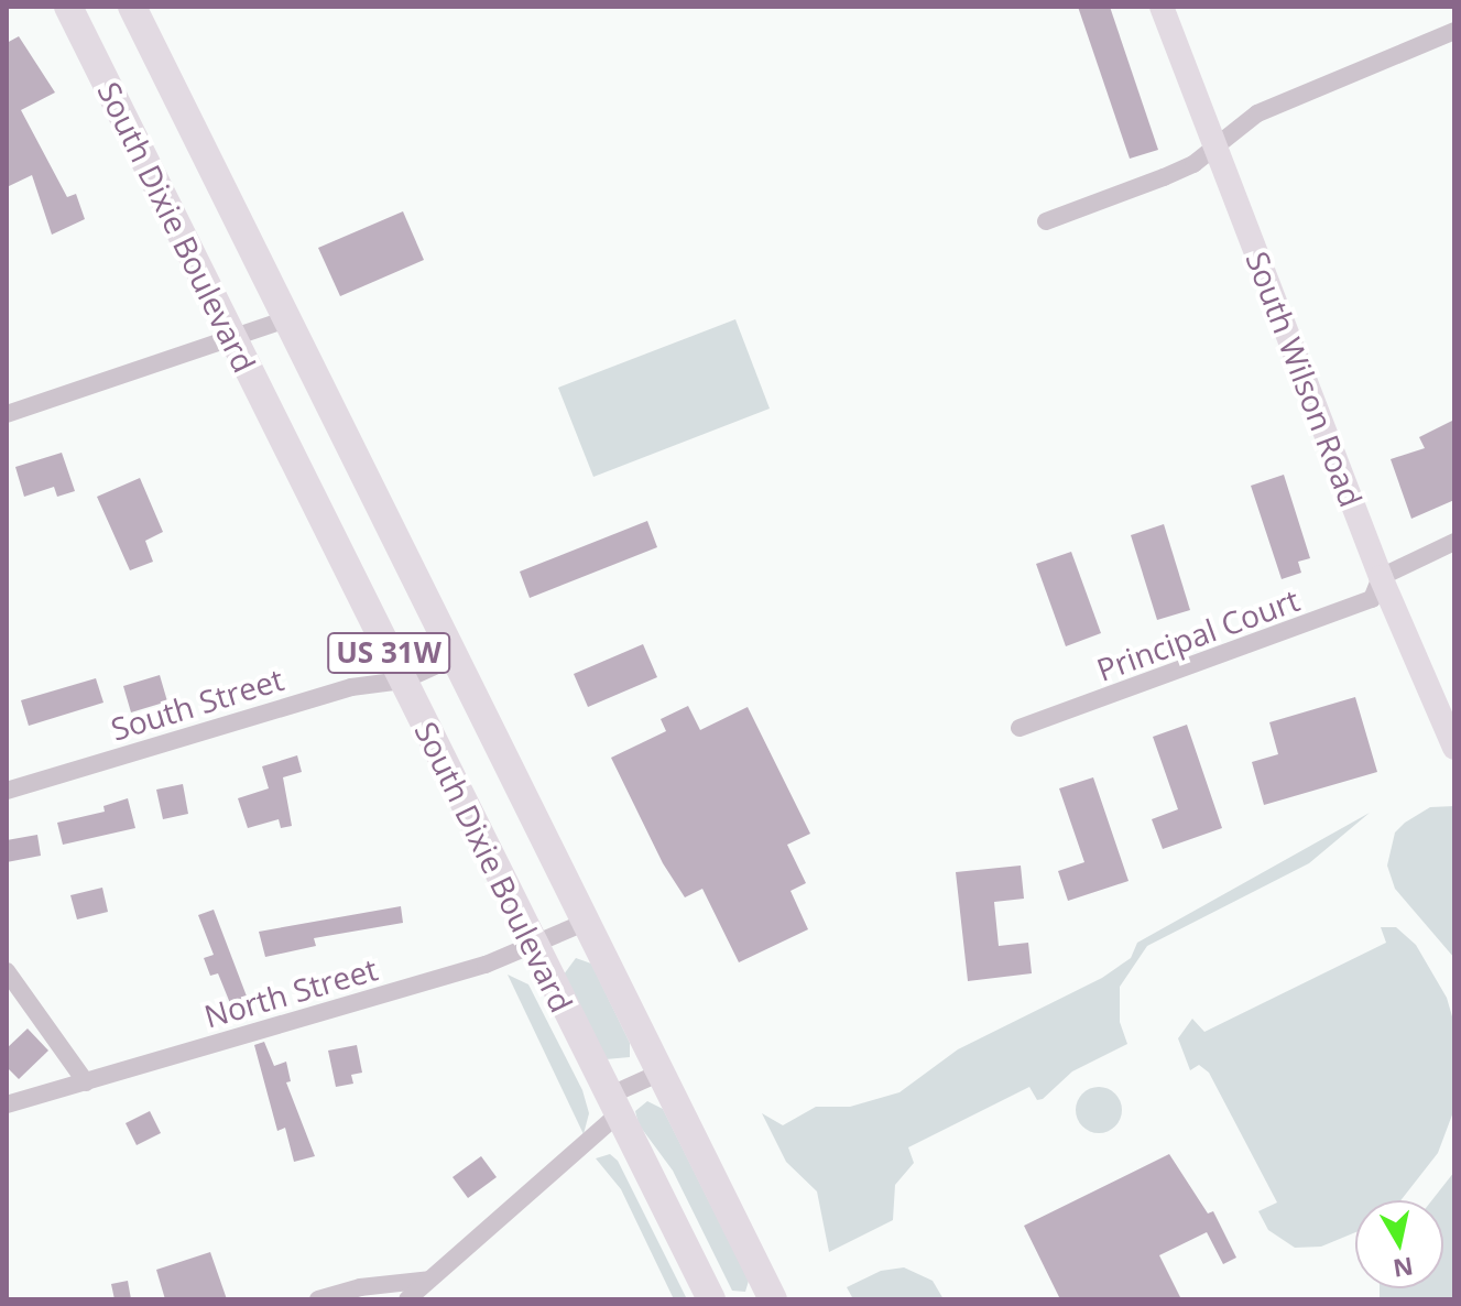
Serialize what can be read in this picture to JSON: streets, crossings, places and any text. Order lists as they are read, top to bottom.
{
  "streets": {
    "highway": ["South Dixie Boulevard", "US 31W"],
    "main road": ["South Wilson Road"],
    "street": ["Principal Court", "South Street", "North Street"]
  },
  "crossings": [
    ["South Dixie Boulevard", "South Street"],
    ["South Dixie Boulevard", "North Street"],
    ["South Wilson Road", "Principal Court"]
  ],
  "north": "bottom"
}
